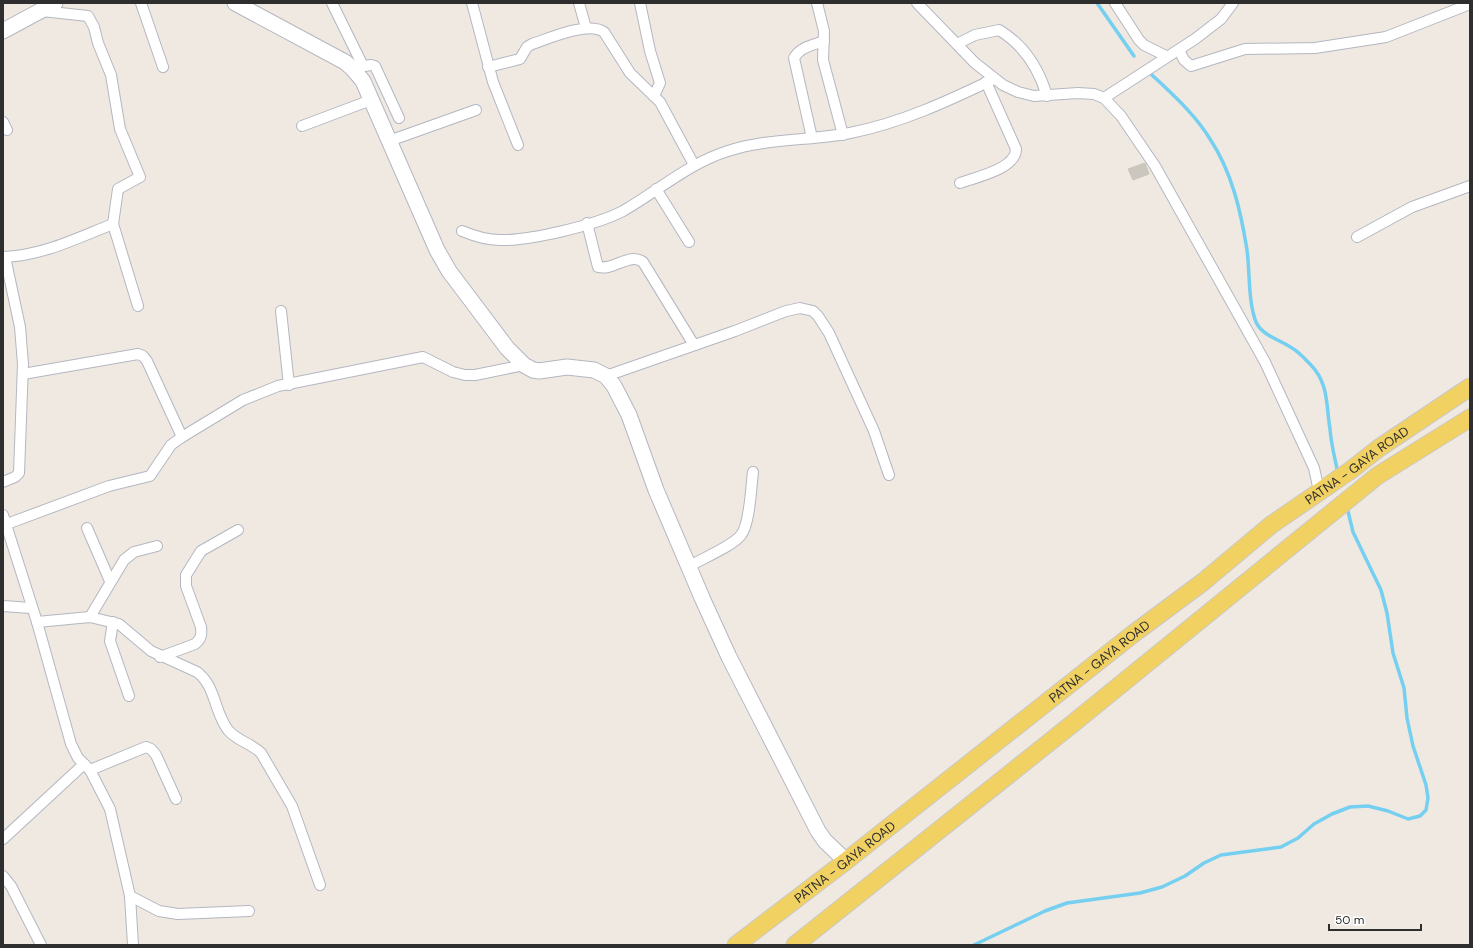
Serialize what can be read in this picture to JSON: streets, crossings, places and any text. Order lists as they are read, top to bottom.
{
  "streets": {
    "main road": ["PATNA - GAYA ROAD"]
  },
  "scale_bar": "50 m"
}
